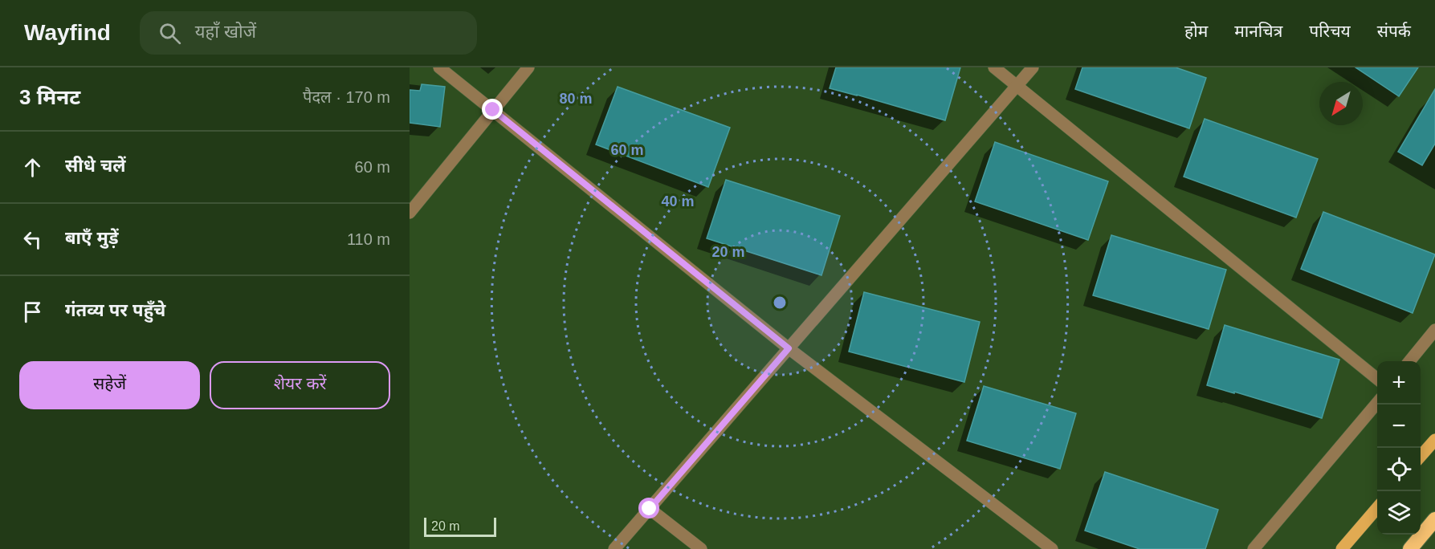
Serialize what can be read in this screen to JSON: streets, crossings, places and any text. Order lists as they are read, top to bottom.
{
  "scale_bar": "20 m",
  "north": "bottom left",
  "page": {
    "header": "Wayfind",
    "search": "यहाँ खोजें",
    "nav": [
      "होम",
      "मानचित्र",
      "परिचय",
      "संपर्क"
    ],
    "heading": ["3 मिनट", "पैदल · 170 m"],
    "list": [
      ["सीधे चलें", "60 m"],
      ["बाएँ मुड़ें", "110 m"],
      "गंतव्य पर पहुँचे"
    ],
    "buttons": ["सहेजें", "शेयर करें"],
    "map_buttons": ["+", "−"],
    "scale": "20 m"
  },
  "rings": [
    "80 m",
    "60 m",
    "40 m",
    "20 m"
  ]
}
